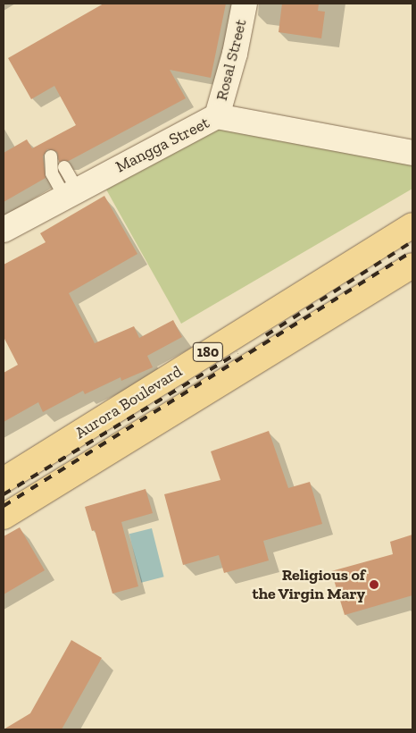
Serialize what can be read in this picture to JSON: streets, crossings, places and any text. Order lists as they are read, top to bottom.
{
  "streets": {
    "main road": ["180", "Aurora Boulevard"],
    "street": ["Rosal Street", "Mangga Street"]
  },
  "crossings": [
    ["Rosal Street", "Mangga Street"]
  ],
  "places": ["Religious of the Virgin Mary"]
}
